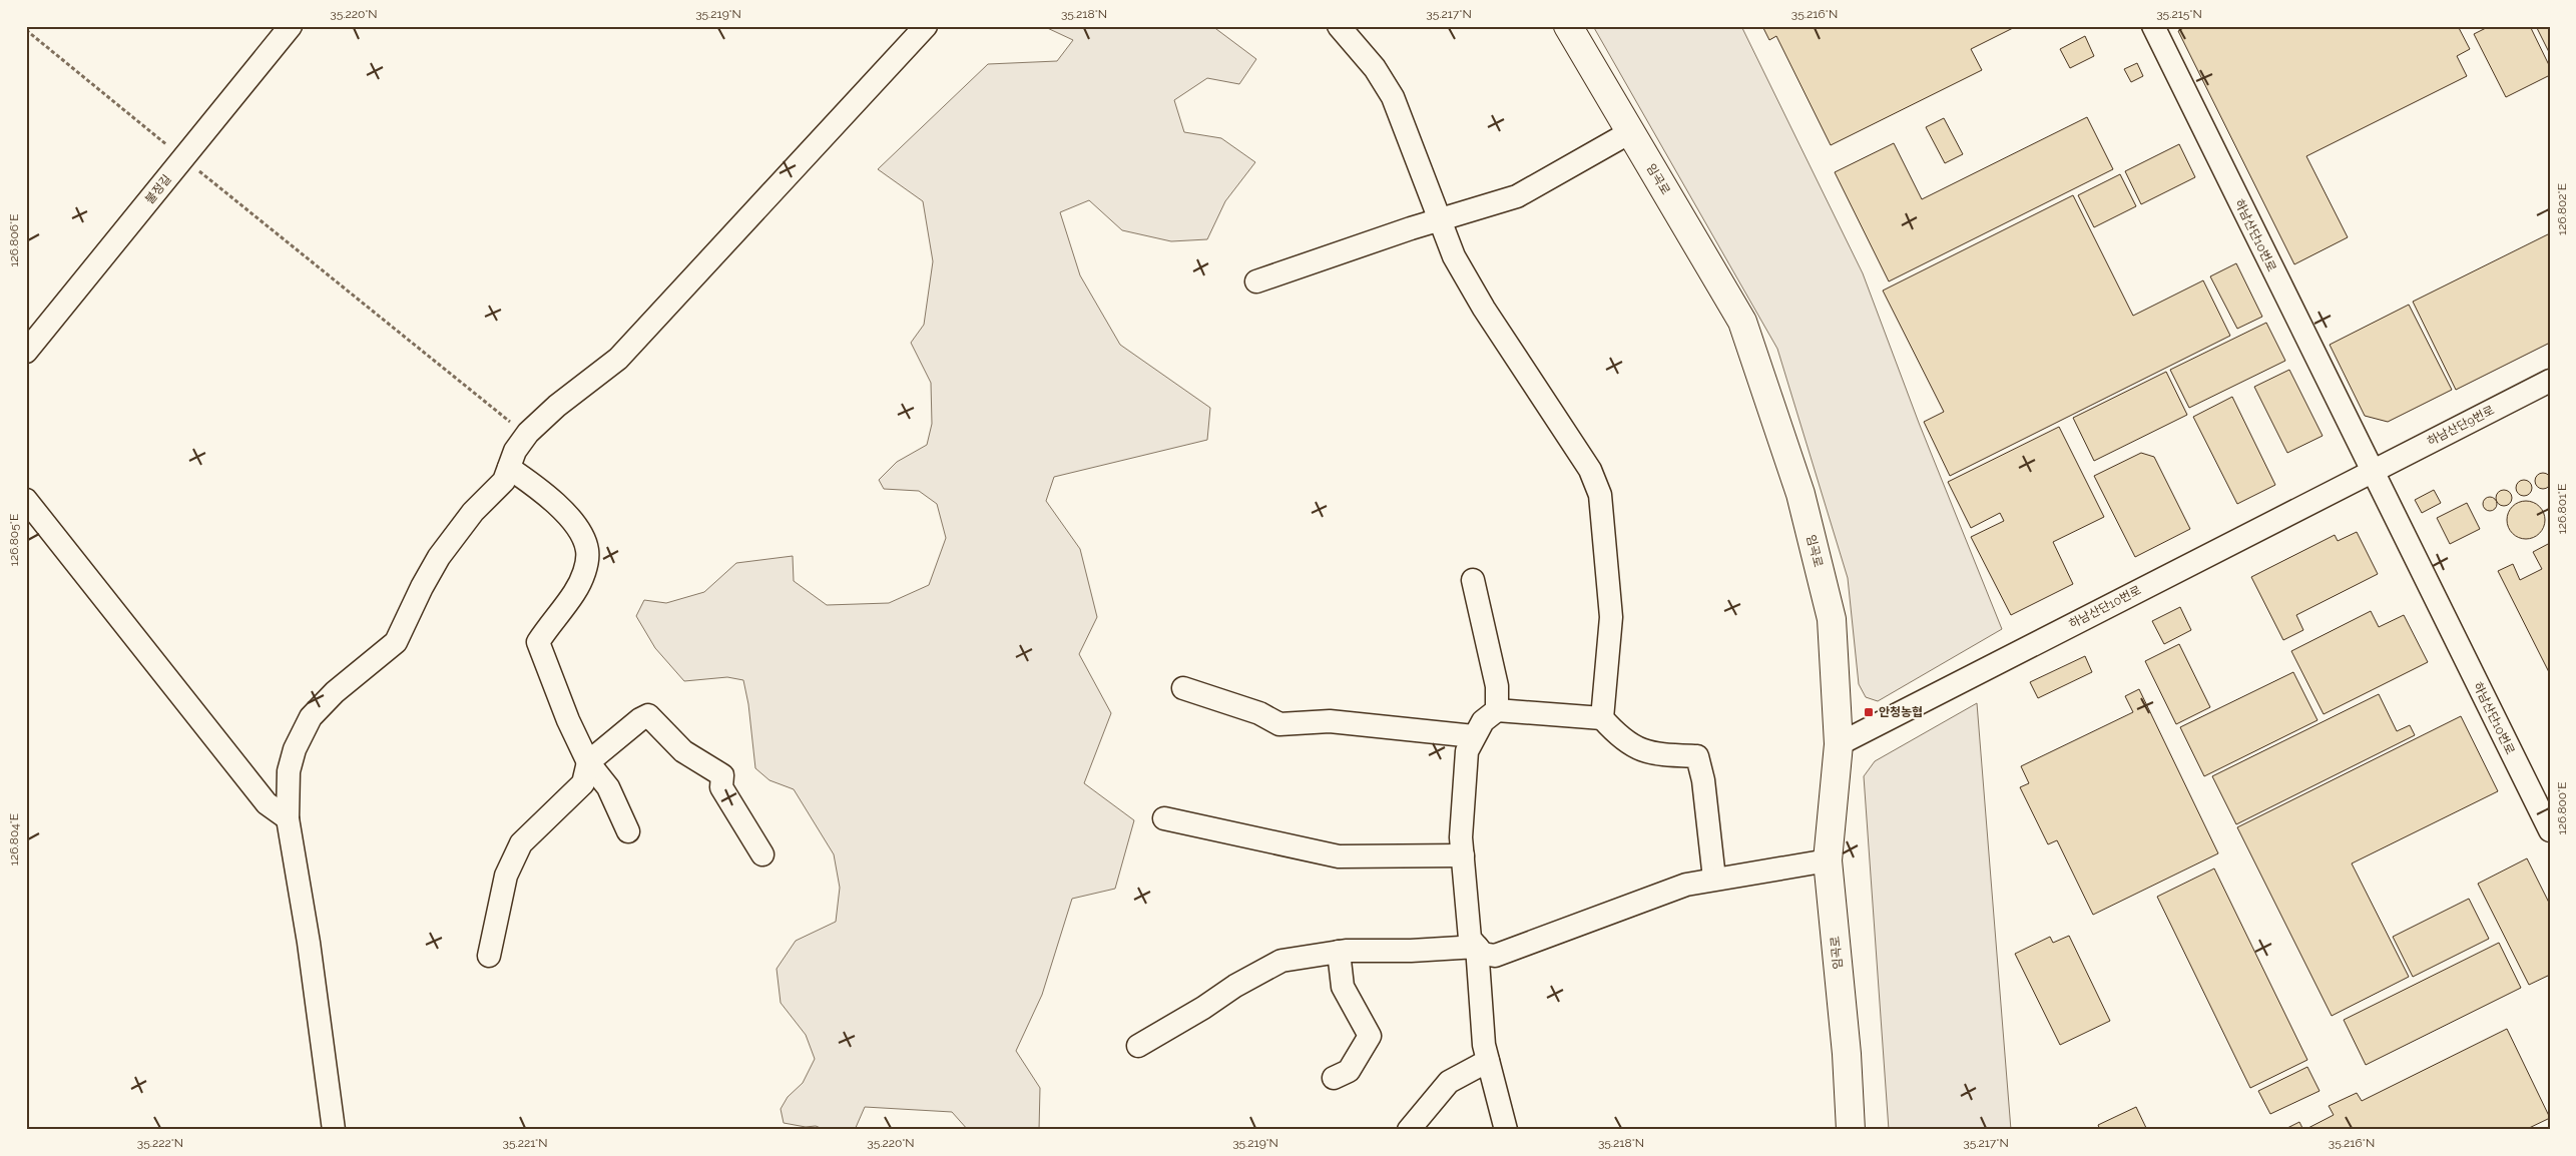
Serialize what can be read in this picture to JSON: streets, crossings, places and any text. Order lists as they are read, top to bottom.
{
  "streets": {
    "main road": ["임곡로"],
    "street": ["불정길", "하남산단10번로", "하남산단9번로"]
  },
  "crossings": [
    ["임곡로", "하남산단10번로"],
    ["하남산단10번로", "하남산단9번로"]
  ],
  "places": {
    "transit": ["안청농협"]
  },
  "coordinates": [
    "35.220°N",
    "35.219°N",
    "35.218°N",
    "35.217°N",
    "35.216°N",
    "35.215°N",
    "126.802°E",
    "126.806°E",
    "126.801°E",
    "126.805°E",
    "126.800°E",
    "126.804°E",
    "35.222°N",
    "35.221°N"
  ]
}
